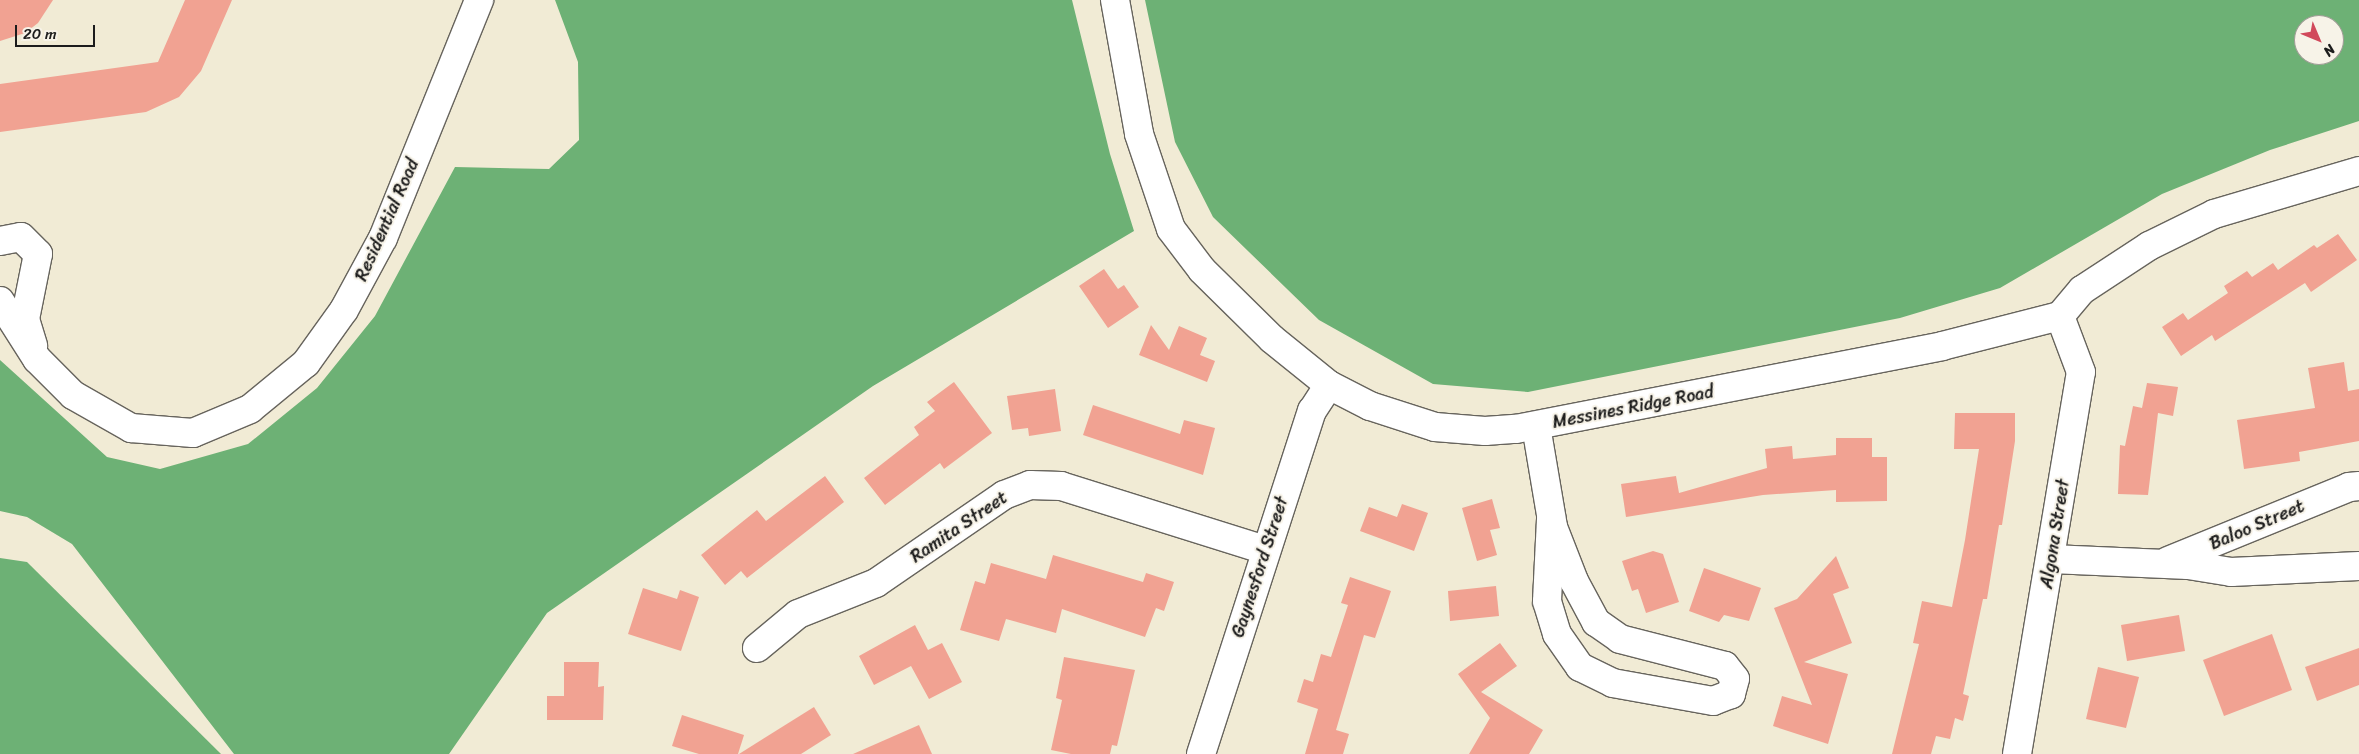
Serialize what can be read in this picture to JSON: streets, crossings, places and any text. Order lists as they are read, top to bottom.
{
  "streets": {
    "street": [
      "Residential Road",
      "Messines Ridge Road",
      "Baloo Street",
      "Ramita Street",
      "Algona Street",
      "Gaynesford Street"
    ]
  },
  "crossings": [
    ["Messines Ridge Road", "Algona Street"],
    ["Messines Ridge Road", "Gaynesford Street"],
    ["Baloo Street", "Algona Street"],
    ["Ramita Street", "Gaynesford Street"]
  ],
  "scale_bar": "20 m",
  "north": "bottom right"
}
